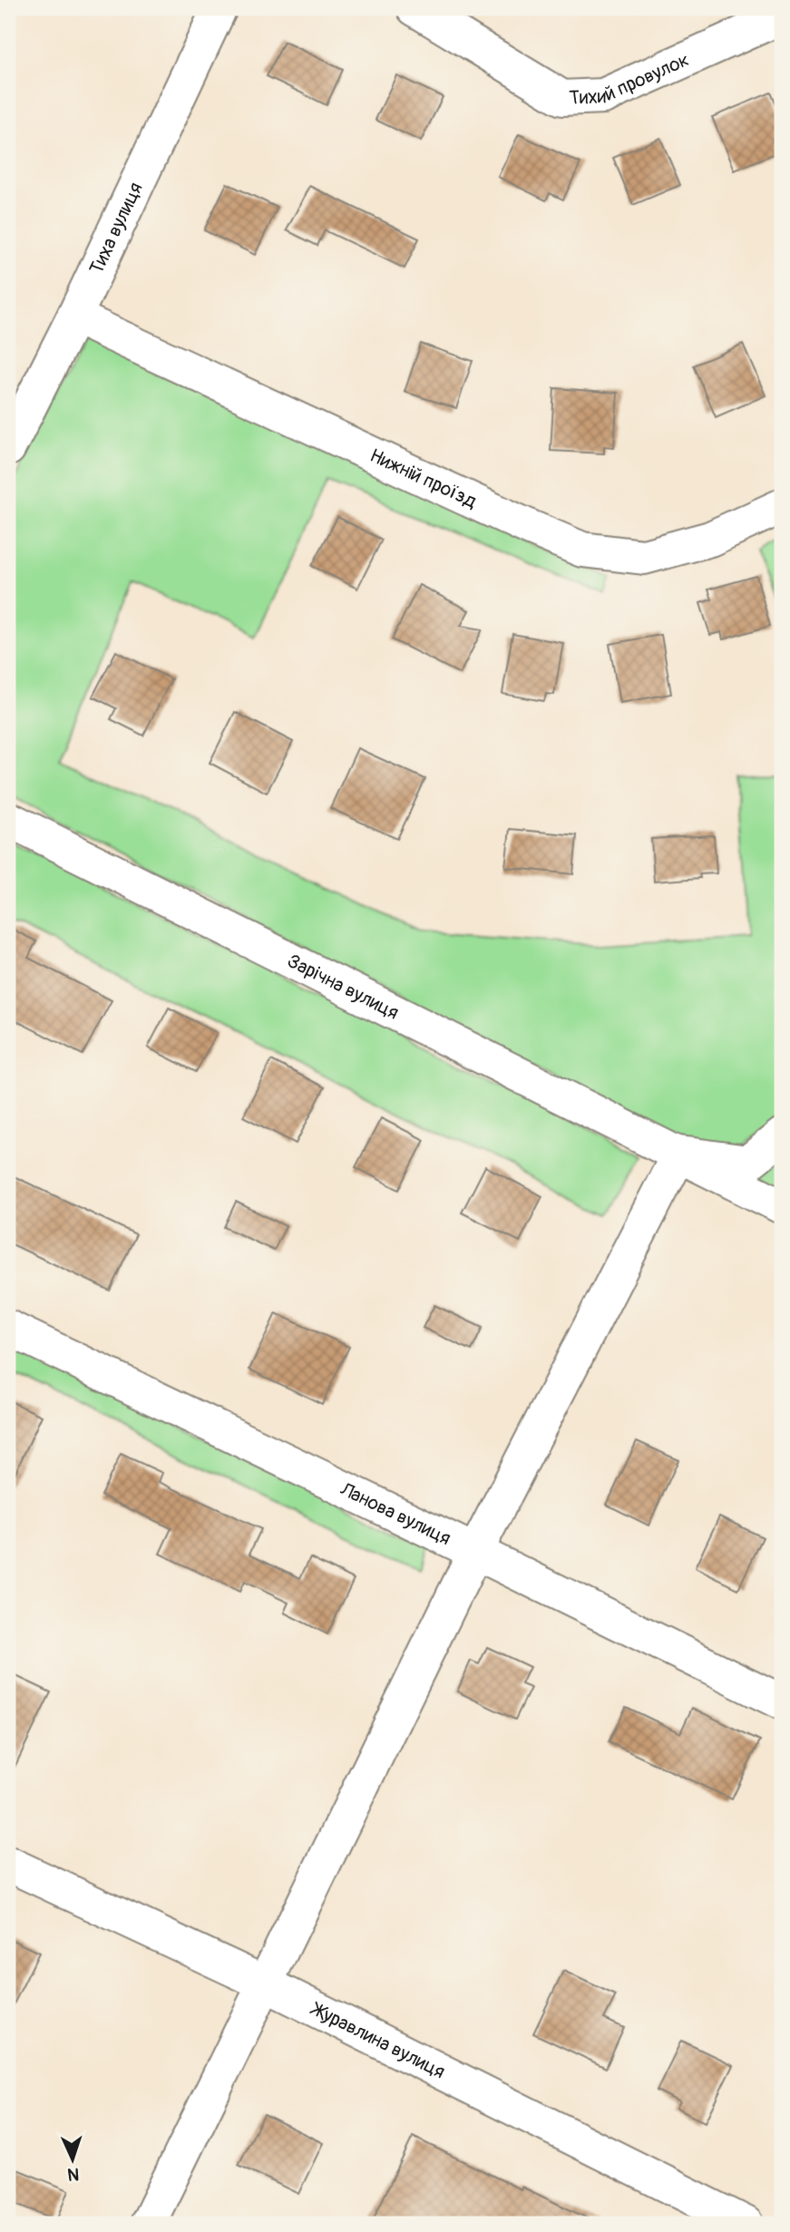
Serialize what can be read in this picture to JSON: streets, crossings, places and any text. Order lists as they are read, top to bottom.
{
  "streets": {
    "street": [
      "Тихий провулок",
      "Тиха вулиця",
      "Нижній проїзд",
      "Зарічна вулиця",
      "Ланова вулиця",
      "Журавлина вулиця"
    ]
  },
  "crossings": [
    ["Тиха вулиця", "Нижній проїзд"]
  ],
  "north": "bottom"
}
